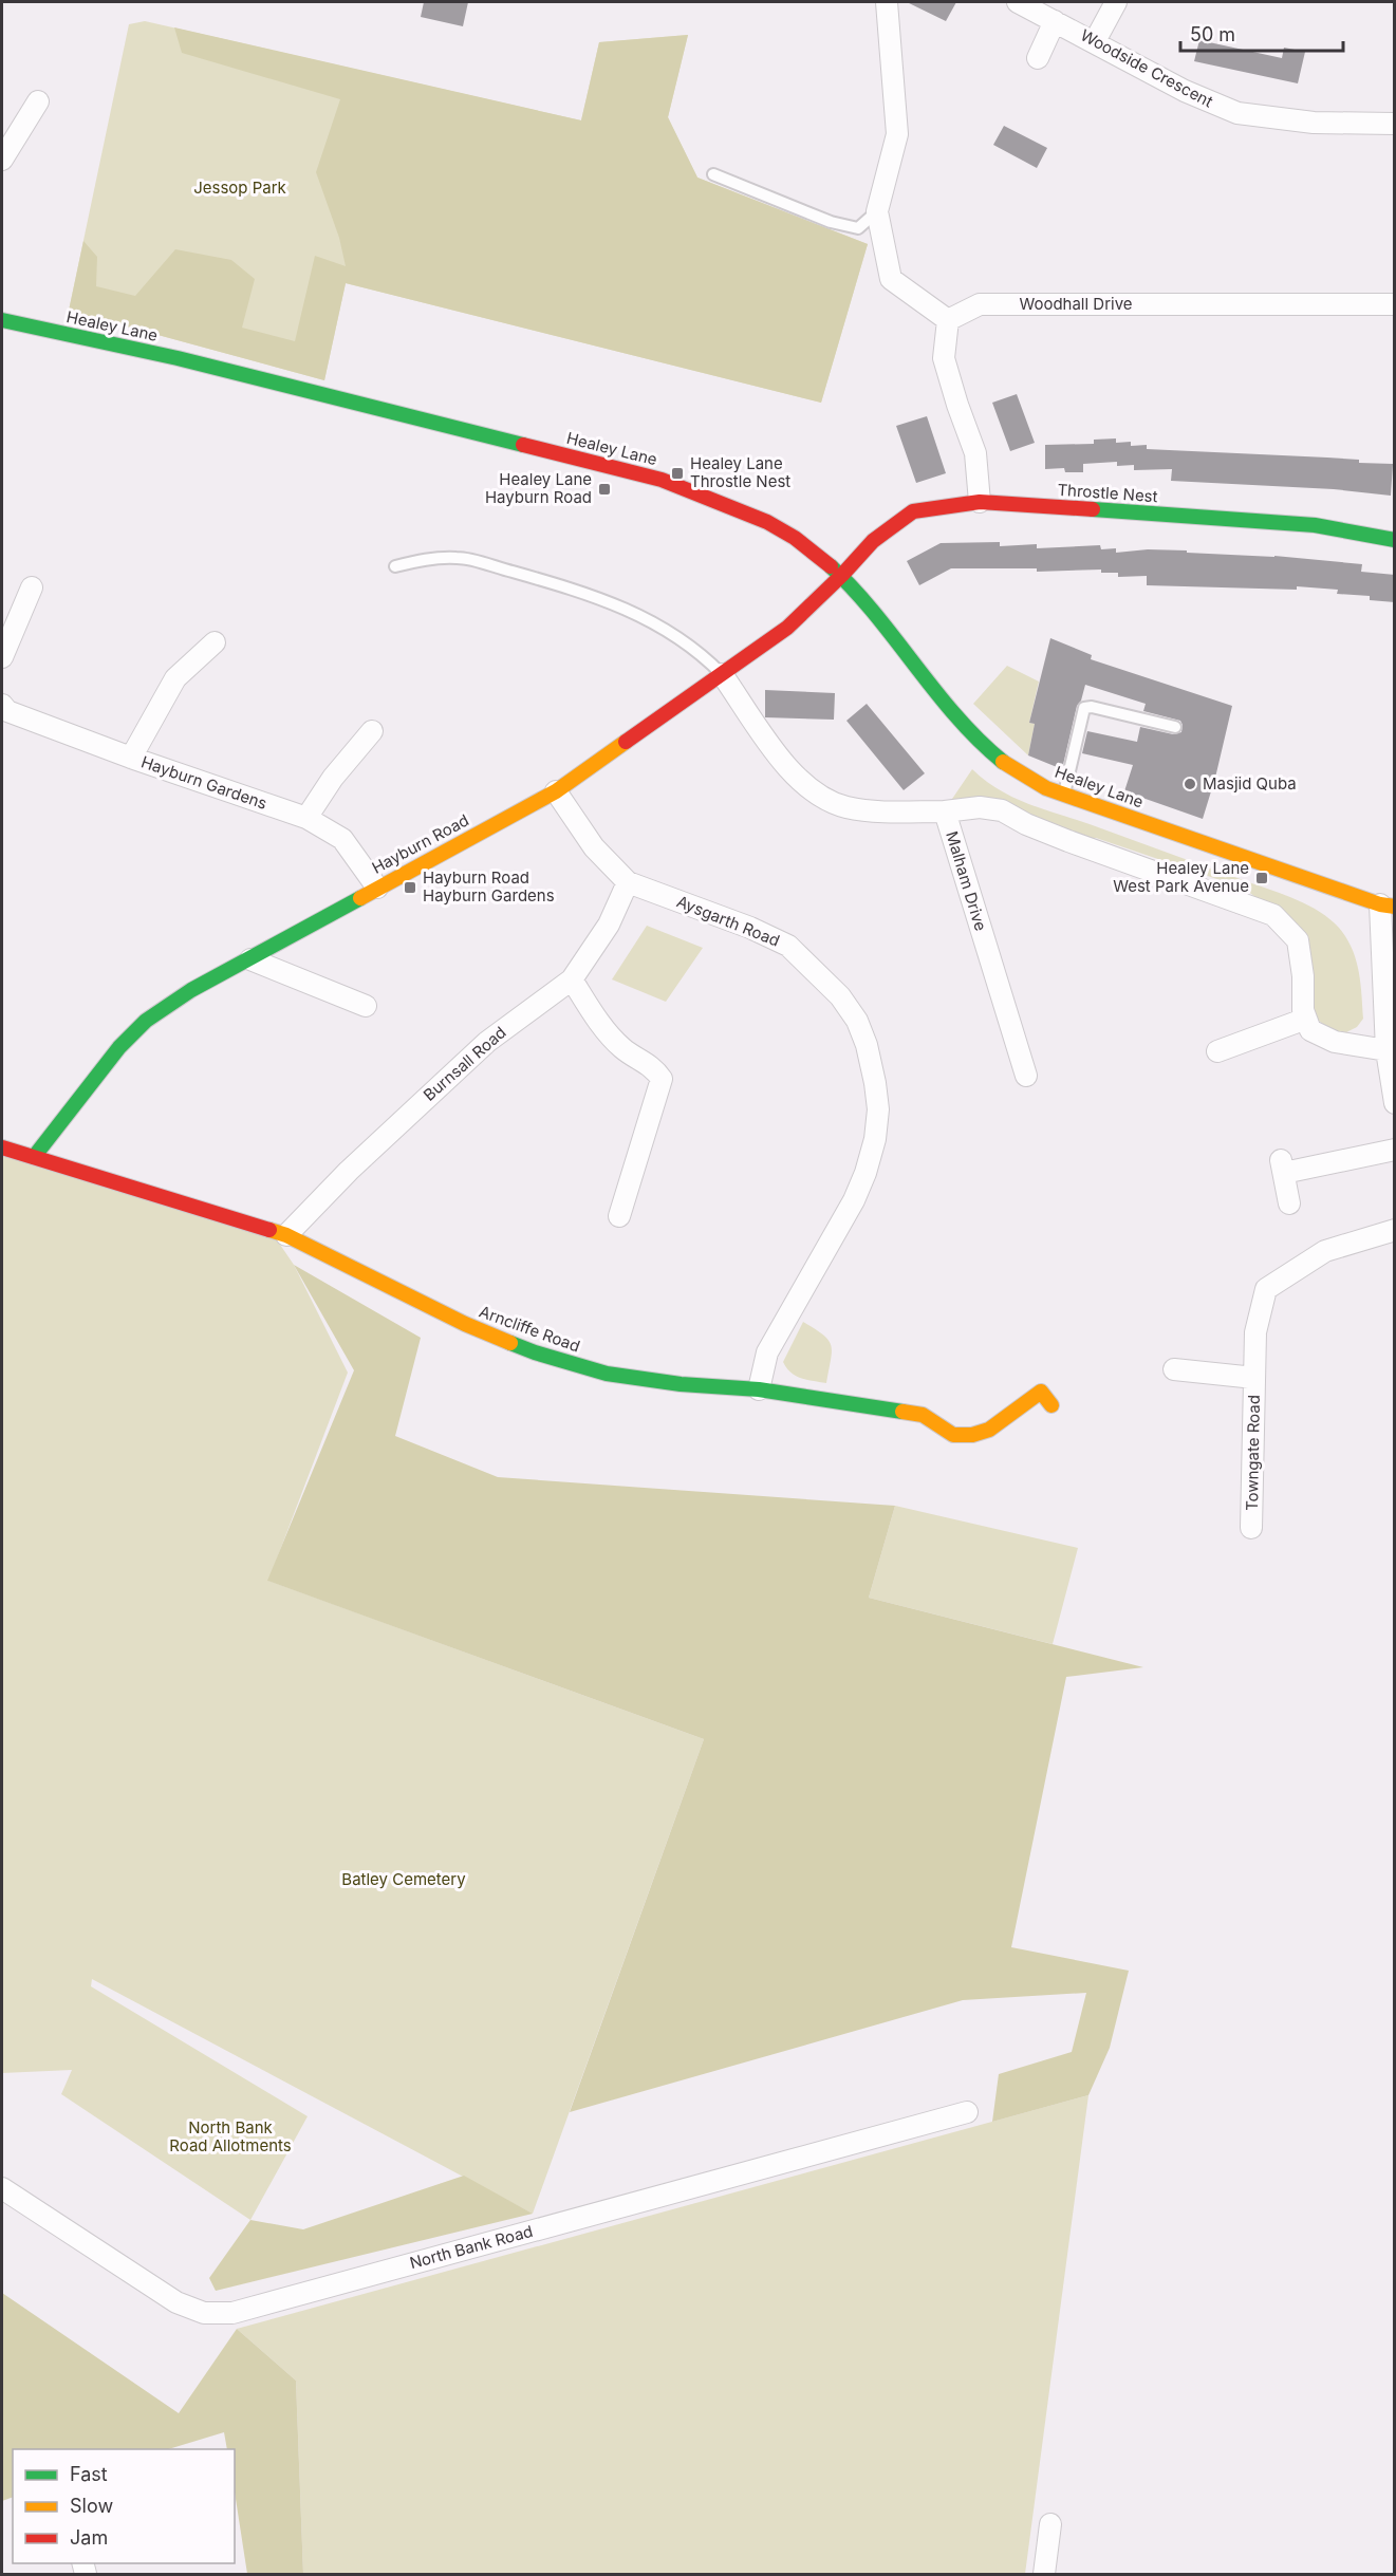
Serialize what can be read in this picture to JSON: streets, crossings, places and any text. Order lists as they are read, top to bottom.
{
  "streets": {
    "street": [
      "Woodside Crescent",
      "Woodhall Drive",
      "Healey Lane",
      "Throstle Nest",
      "Hayburn Gardens",
      "Hayburn Road",
      "Malham Drive",
      "Aysgarth Road",
      "Burnsall Road",
      "Arncliffe Road",
      "Towngate Road",
      "North Bank Road"
    ]
  },
  "crossings": [
    ["Healey Lane", "Throstle Nest"],
    ["Healey Lane", "Hayburn Road"],
    ["Throstle Nest", "Hayburn Road"],
    ["Hayburn Gardens", "Hayburn Road"],
    ["Hayburn Road", "Malham Drive"],
    ["Hayburn Road", "Aysgarth Road"],
    ["Hayburn Road", "Arncliffe Road"],
    ["Aysgarth Road", "Burnsall Road"],
    ["Aysgarth Road", "Arncliffe Road"],
    ["Burnsall Road", "Arncliffe Road"]
  ],
  "parks": ["Jessop Park", "Batley Cemetery", "North Bank Road Allotments"],
  "places": {
    "transit": [
      "Healey Lane Throstle Nest",
      "Healey Lane Hayburn Road",
      "Healey Lane West Park Avenue",
      "Hayburn Road Hayburn Gardens"
    ],
    "other": ["Masjid Quba"]
  },
  "legend": ["Fast", "Slow", "Jam"],
  "scale_bar": "50 m"
}
